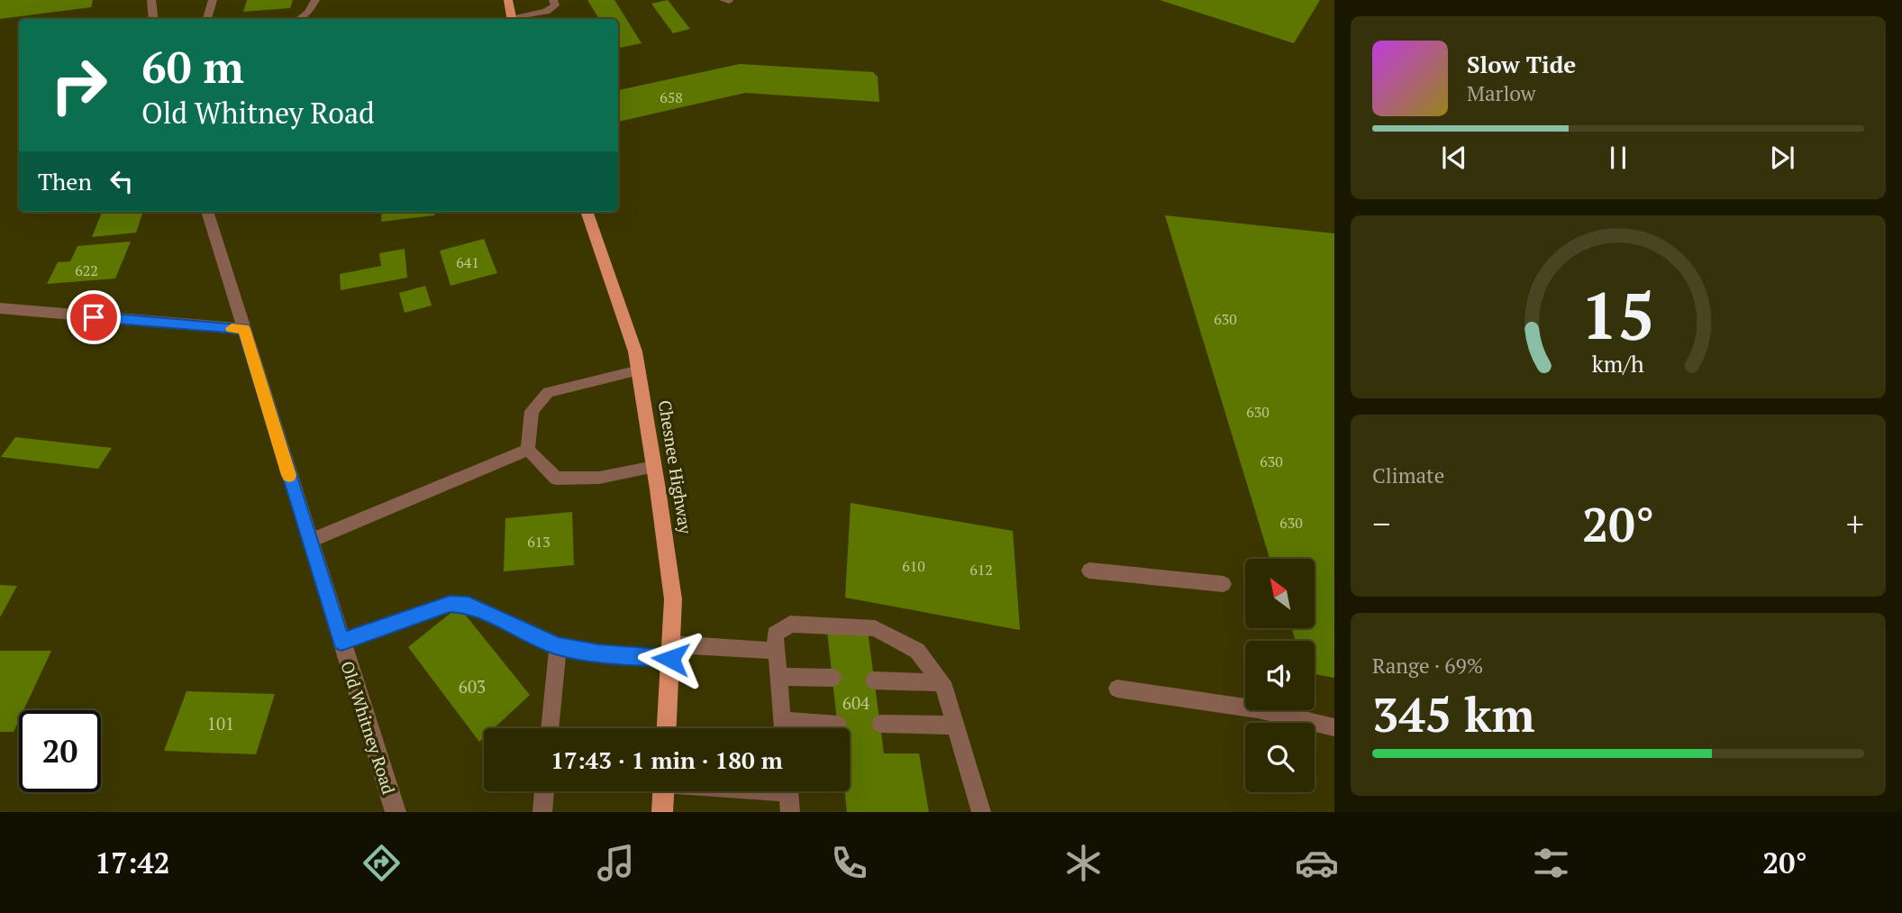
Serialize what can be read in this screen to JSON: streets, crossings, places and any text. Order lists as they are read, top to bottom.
{
  "streets": {
    "main road": ["Chesnee Highway"],
    "street": ["Old Whitney Road"]
  },
  "house_numbers": [
    "658",
    "641",
    "622",
    "630",
    "630",
    "630",
    "630",
    "613",
    "610",
    "612",
    "603",
    "604",
    "101"
  ],
  "north": "top left",
  "page": {
    "turn": ["60 m", "Old Whitney Road"],
    "song": ["Slow Tide", "Marlow"],
    "then": "Then",
    "tile": [
      "Climate",
      ["Range · 69%", "345 km"]
    ],
    "heat": ["−", "20°", "+"],
    "limit": "20",
    "trip": "17:43 · 1 min · 180 m",
    "tabs": ["17:42", "20°"],
    "gauge": ["15", "km/h"]
  }
}
